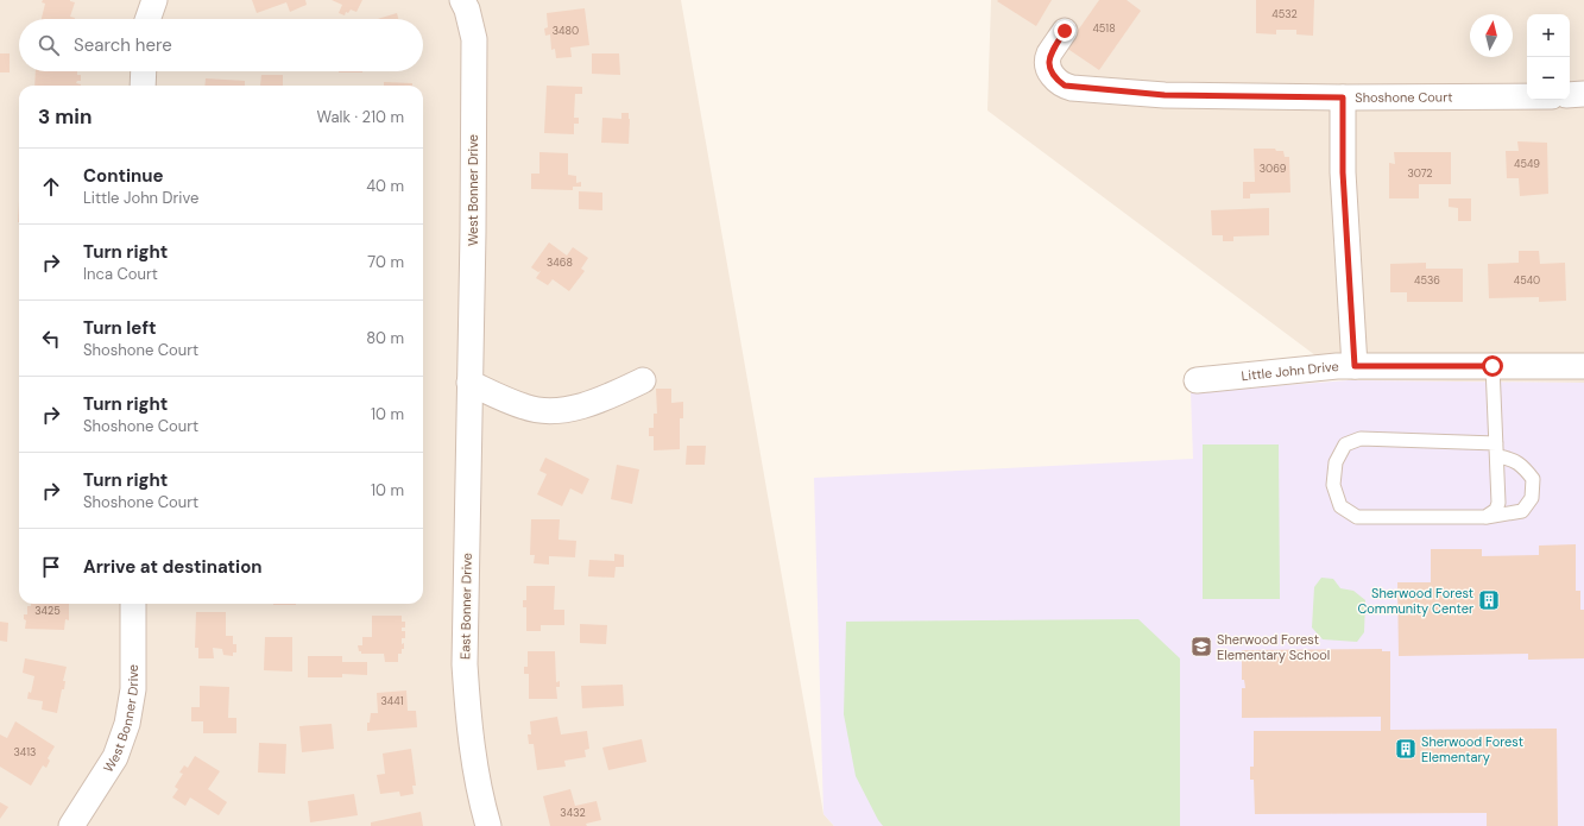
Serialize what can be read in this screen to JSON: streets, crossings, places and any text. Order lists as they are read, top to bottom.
{
  "streets": {
    "street": [
      "Shoshone Court",
      "West Bonner Drive",
      "Little John Drive",
      "East Bonner Drive"
    ]
  },
  "crossings": [
    ["West Bonner Drive", "East Bonner Drive"]
  ],
  "places": {
    "building": ["Sherwood Forest Community Center", "Sherwood Forest Elementary"],
    "school or university": ["Sherwood Forest Elementary School"]
  },
  "house_numbers": [
    "4532",
    "4518",
    "3480",
    "4549",
    "3069",
    "3072",
    "3468",
    "4536",
    "4540",
    "3425",
    "3441",
    "3413",
    "3432"
  ],
  "north": "top",
  "page": {
    "map_buttons": ["+", "−"],
    "search": "Search here",
    "heading": ["3 min", "Walk · 210 m"],
    "list": [
      ["Continue", "Little John Drive", "40 m"],
      ["Turn right", "Inca Court", "70 m"],
      ["Turn left", "Shoshone Court", "80 m"],
      ["Turn right", "Shoshone Court", "10 m"],
      ["Turn right", "Shoshone Court", "10 m"],
      "Arrive at destination"
    ]
  }
}
